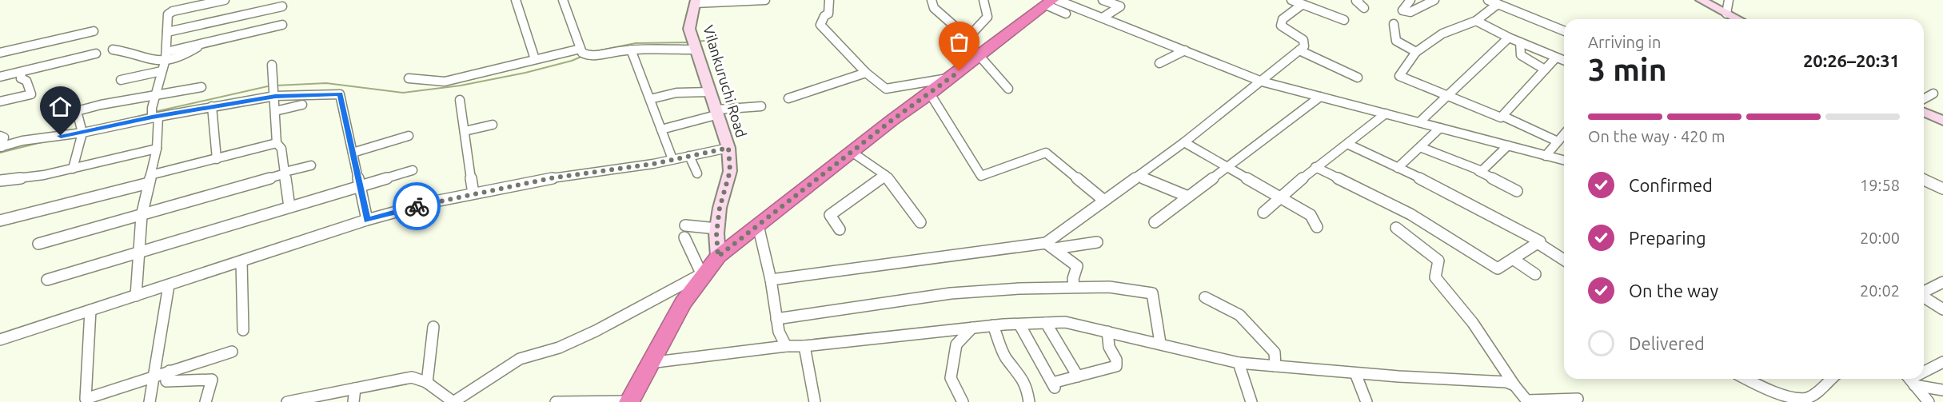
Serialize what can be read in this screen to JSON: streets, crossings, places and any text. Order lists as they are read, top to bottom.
{
  "streets": {
    "street": ["Vilankuruchi Road"]
  },
  "page": {
    "heading": ["3 min", "Arriving in", "20:26–20:31"],
    "bar": "On the way · 420 m",
    "list": [
      ["Confirmed", "19:58"],
      ["Preparing", "20:00"],
      ["On the way", "20:02"],
      "Delivered"
    ]
  }
}
